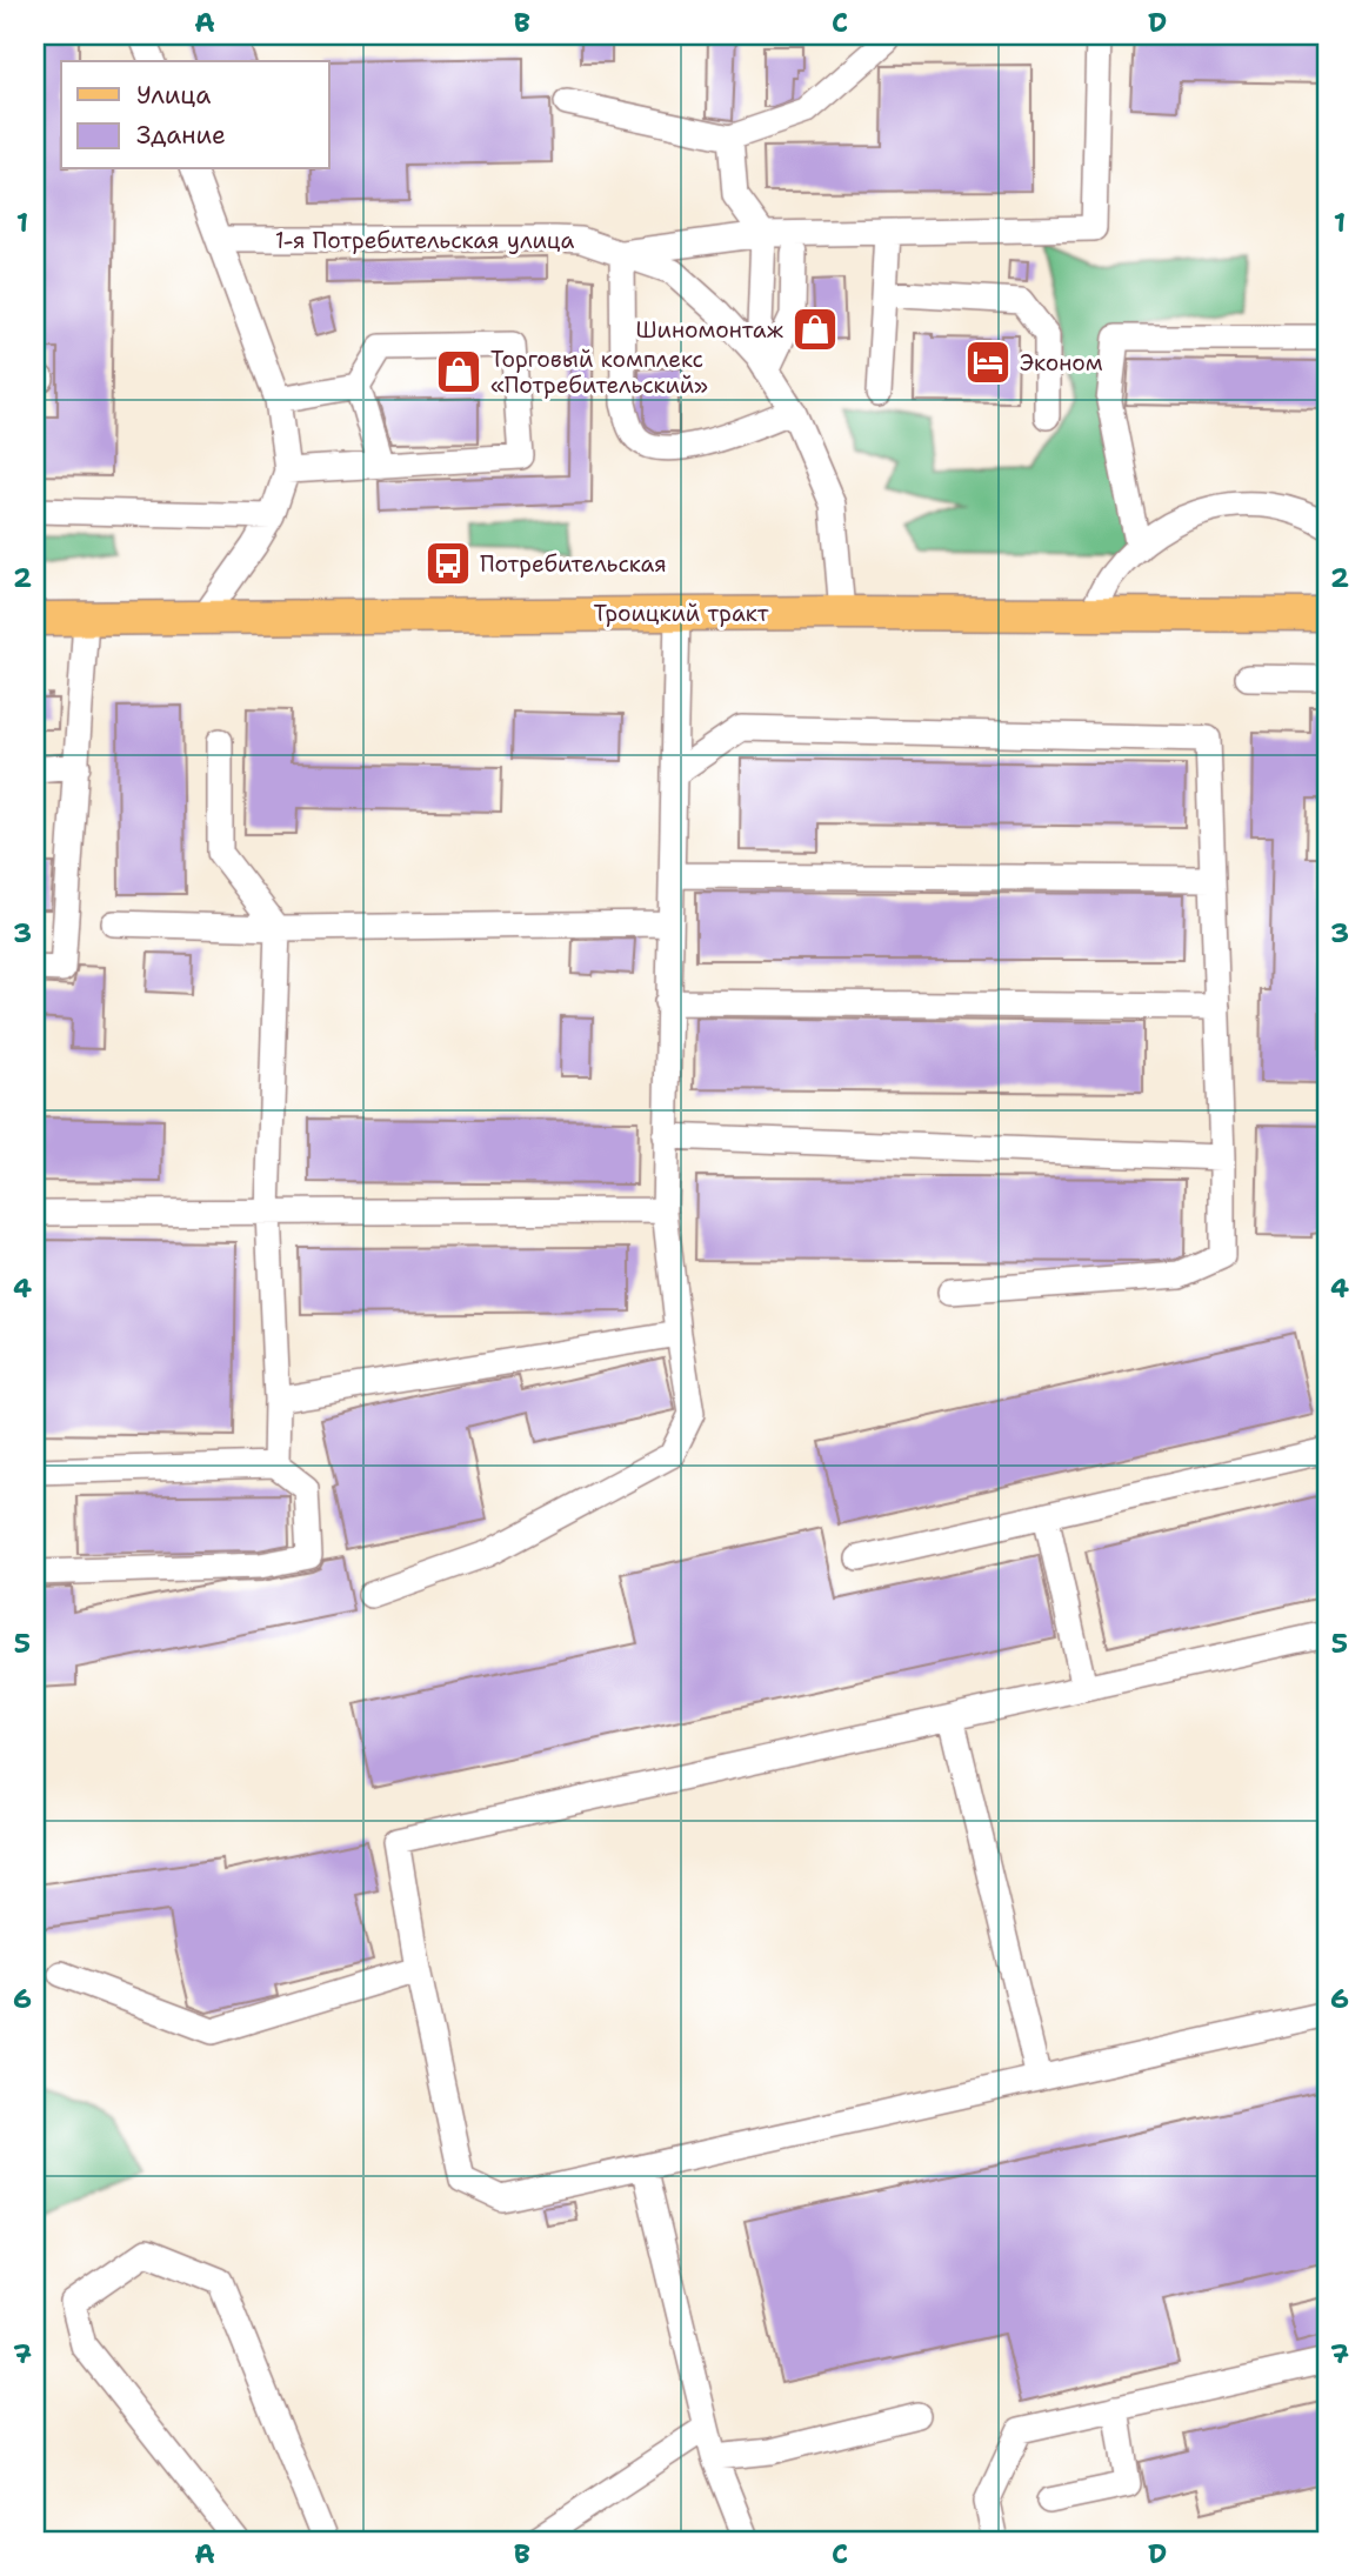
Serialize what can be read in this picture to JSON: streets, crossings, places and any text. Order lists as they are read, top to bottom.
{
  "streets": {
    "main road": ["Троицкий тракт"],
    "street": ["1-я Потребительская улица"]
  },
  "crossings": [
    ["1-я Потребительская улица", "Троицкий тракт"]
  ],
  "places": {
    "shop": ["Шиномонтаж", "Торговый комплекс «Потребительский»"],
    "hotel": ["Эконом"],
    "bus stop": ["Потребительская"]
  },
  "legend": ["Улица", "Здание"],
  "grid": {
    "columns": [
      "A",
      "B",
      "C",
      "D"
    ],
    "rows": [
      "1",
      "2",
      "3",
      "4",
      "5",
      "6",
      "7"
    ]
  }
}
